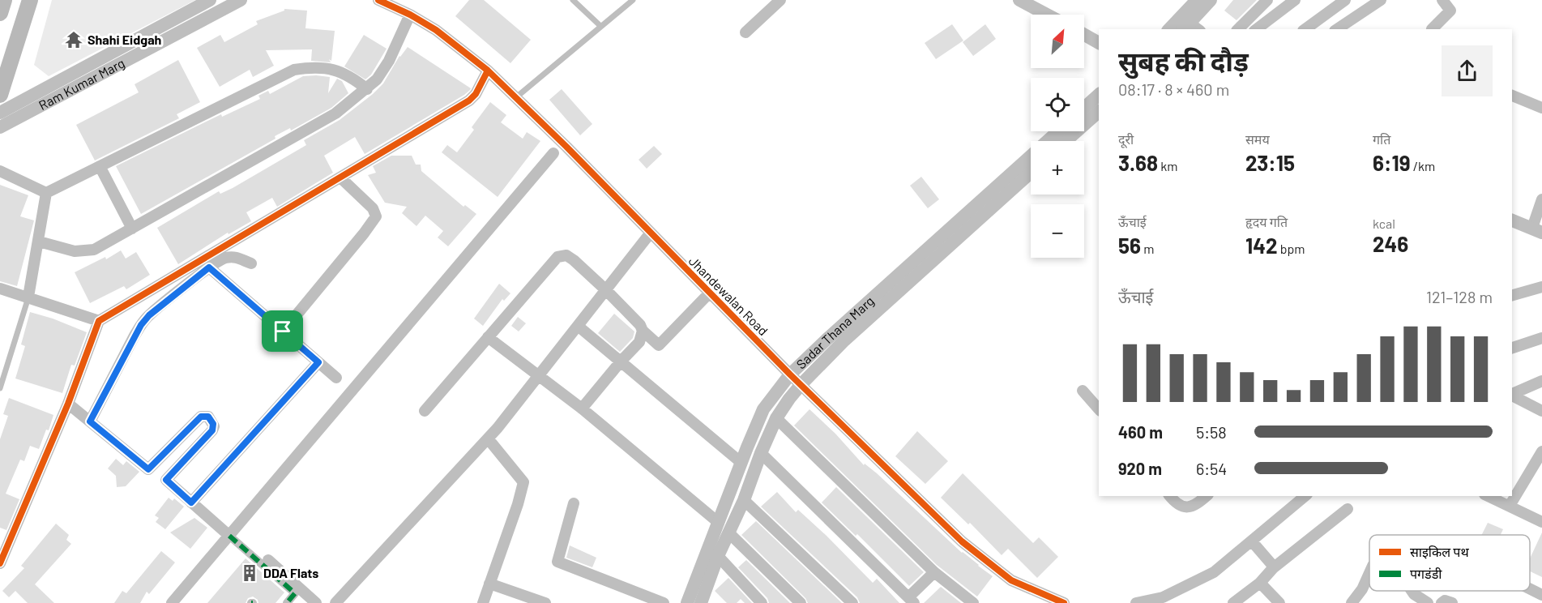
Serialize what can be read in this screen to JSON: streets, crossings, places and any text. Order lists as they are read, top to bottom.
{
  "streets": {
    "street": ["Ram Kumar Marg", "Jhandewalan Road", "Sadar Thana Marg"]
  },
  "crossings": [
    ["Jhandewalan Road", "Sadar Thana Marg"]
  ],
  "places": {
    "temple": ["Shahi Eidgah"],
    "building": ["DDA Flats"]
  },
  "legend": ["साइकिल पथ", "पगडंडी"],
  "north": "top right",
  "page": {
    "map_buttons": ["+", "−"],
    "heading": ["सुबह की दौड़", "08:17 · 8 × 460 m"],
    "stats": [
      ["दूरी", "3.68 km"],
      ["समय", "23:15"],
      ["गति", "6:19 /km"],
      ["ऊँचाई", "56 m"],
      ["हृदय गति", "142 bpm"],
      ["kcal", "246"]
    ],
    "chart": ["ऊँचाई", "121–128 m"],
    "list": [
      {
        "name": "460 m",
        "note": "5:58"
      },
      {
        "name": "920 m",
        "note": "6:54"
      }
    ]
  }
}
